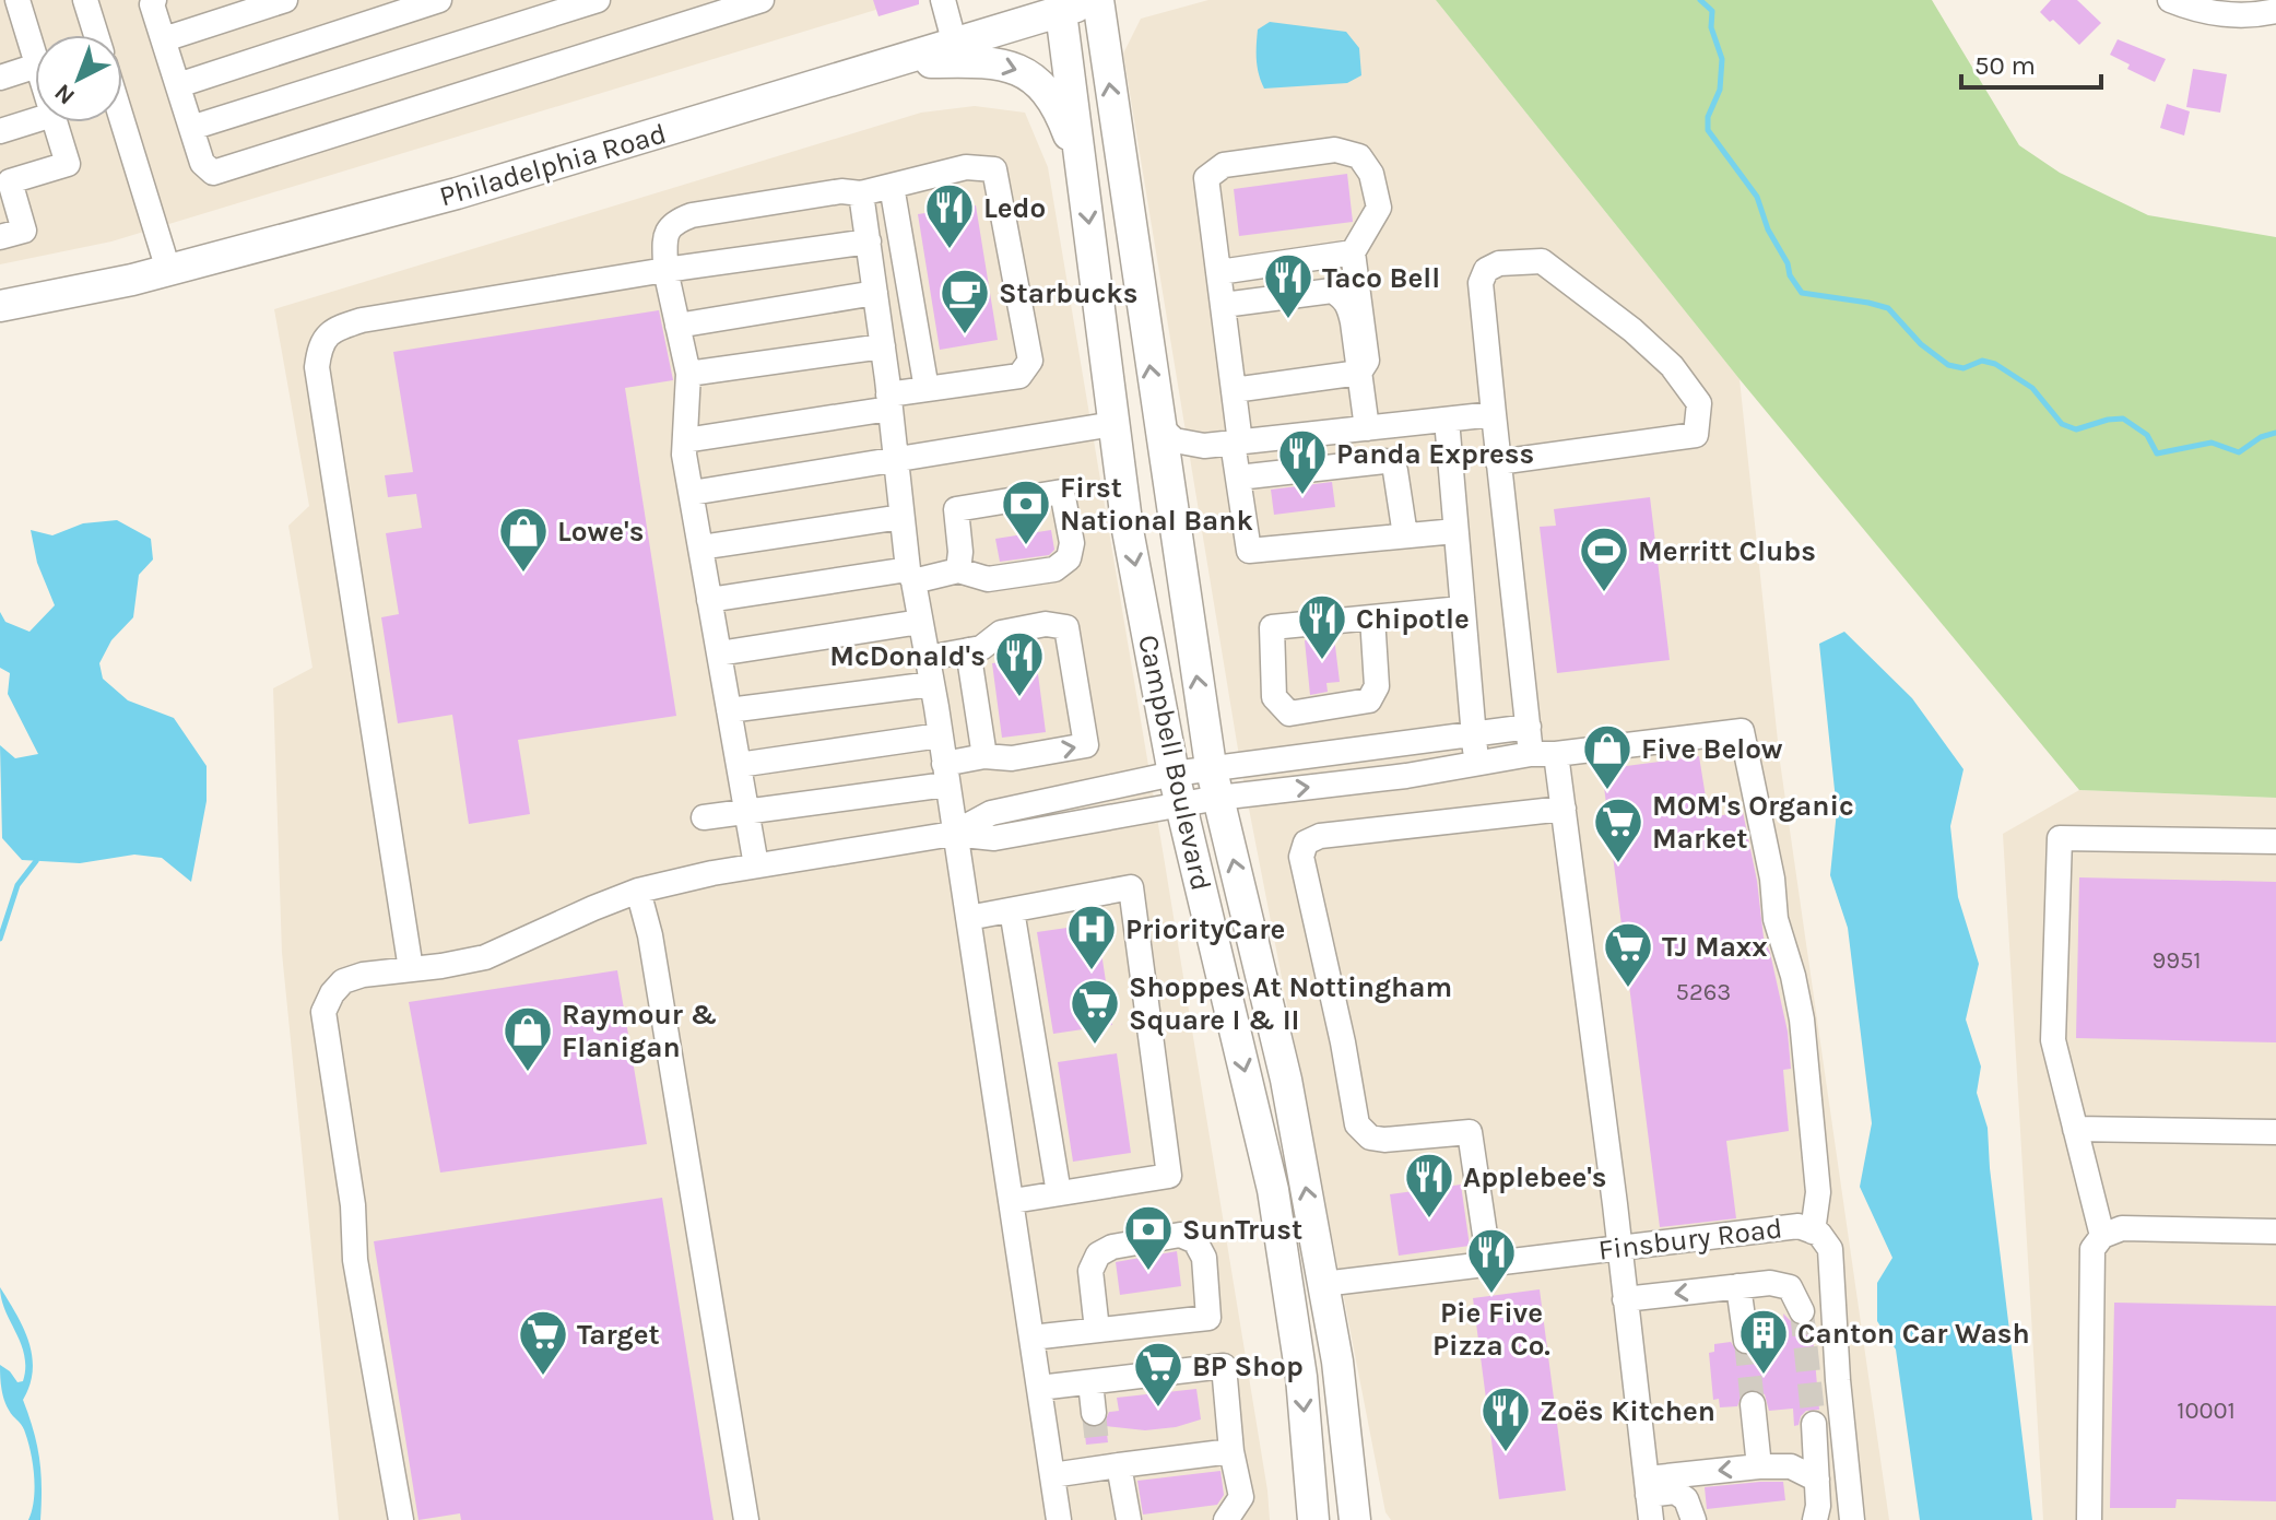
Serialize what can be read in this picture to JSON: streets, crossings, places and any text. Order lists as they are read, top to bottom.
{
  "streets": {
    "main road": ["Philadelphia Road", "Campbell Boulevard"],
    "street": ["Finsbury Road"]
  },
  "crossings": [
    ["Philadelphia Road", "Campbell Boulevard"],
    ["Campbell Boulevard", "Finsbury Road"]
  ],
  "places": {
    "restaurant": [
      "Ledo",
      "Taco Bell",
      "Panda Express",
      "Chipotle",
      "McDonald's",
      "Applebee's",
      "Pie Five Pizza Co.",
      "Zoës Kitchen"
    ],
    "cafe": ["Starbucks"],
    "bank": ["First National Bank", "SunTrust"],
    "shop": ["Lowe's", "Five Below", "Raymour & Flanigan"],
    "sports": ["Merritt Clubs"],
    "supermarket": [
      "MOM's Organic Market",
      "TJ Maxx",
      "Shoppes At Nottingham Square I & II",
      "Target",
      "BP Shop"
    ],
    "hospital": ["PriorityCare"],
    "building": ["Canton Car Wash"]
  },
  "house_numbers": ["9951", "5263", "10001"],
  "scale_bar": "50 m",
  "north": "bottom left"
}
